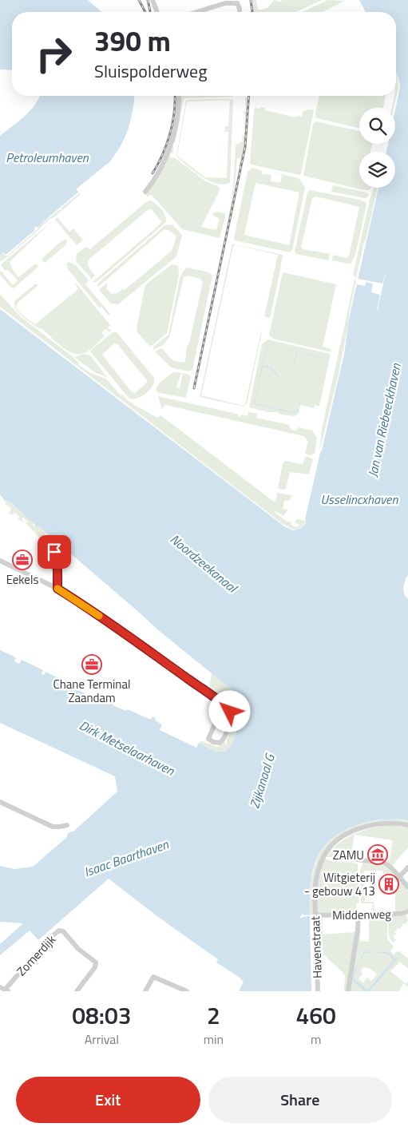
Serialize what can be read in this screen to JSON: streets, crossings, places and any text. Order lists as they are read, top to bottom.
{
  "streets": {
    "street": ["Middenweg", "Havenstraat", "Zomerdijk"]
  },
  "crossings": [
    ["Middenweg", "Havenstraat"]
  ],
  "water": [
    "Petroleumhaven",
    "Jan van Riebeeckhaven",
    "Usselincxhaven",
    "Noordzeekanaal",
    "Dirk Metselaarhaven",
    "Zijkanaal G",
    "Isaac Baarthaven"
  ],
  "places": {
    "office": ["Eekels", "Chane Terminal Zaandam"],
    "museum": ["ZAMU"],
    "building": ["Witgieterij - gebouw 413"]
  },
  "page": {
    "turn": ["390 m", "Sluispolderweg"],
    "eta": [
      "08:03",
      "Arrival",
      "2",
      "min",
      "460",
      "m"
    ],
    "buttons": ["Exit", "Share"]
  }
}
